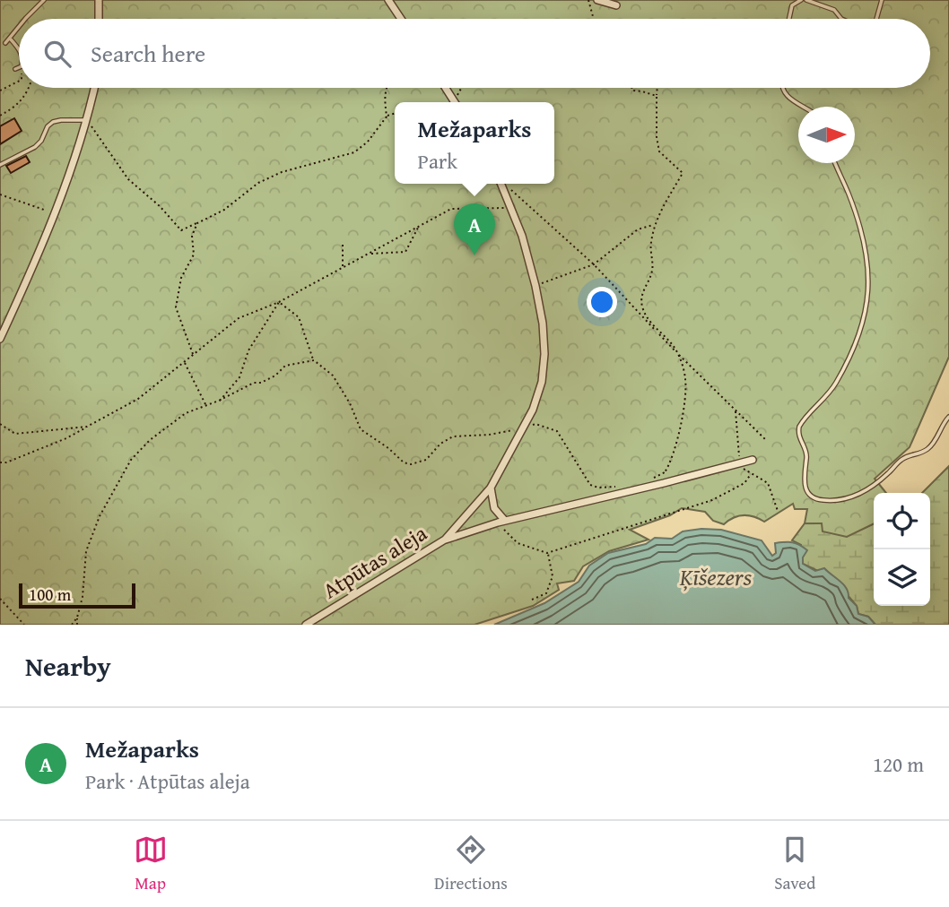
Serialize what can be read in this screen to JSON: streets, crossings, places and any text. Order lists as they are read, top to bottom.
{
  "streets": {
    "street": ["Atpūtas aleja"]
  },
  "water": ["Ķīšezers"],
  "scale_bar": "100 m",
  "north": "right",
  "page": {
    "search": "Search here",
    "popup": ["Mežaparks", "Park"],
    "pins": "A",
    "scale": "100 m",
    "heading": "Nearby",
    "list": [
      {
        "mark": "A",
        "name": "Mežaparks",
        "note": "Park · Atpūtas aleja",
        "value": "120 m"
      }
    ],
    "nav": ["Map", "Directions", "Saved"]
  }
}
